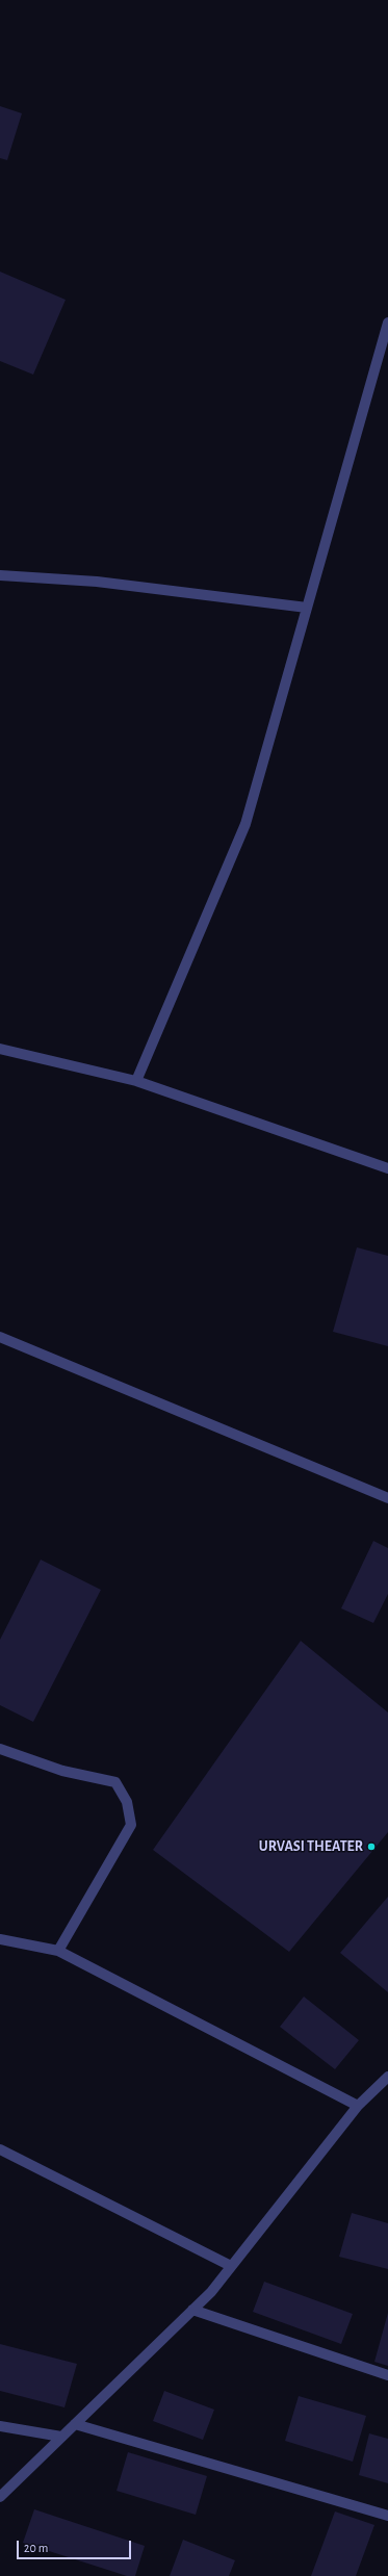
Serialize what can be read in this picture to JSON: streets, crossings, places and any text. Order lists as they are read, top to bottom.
{
  "places": ["URVASI THEATER"],
  "scale_bar": "20 m"
}
